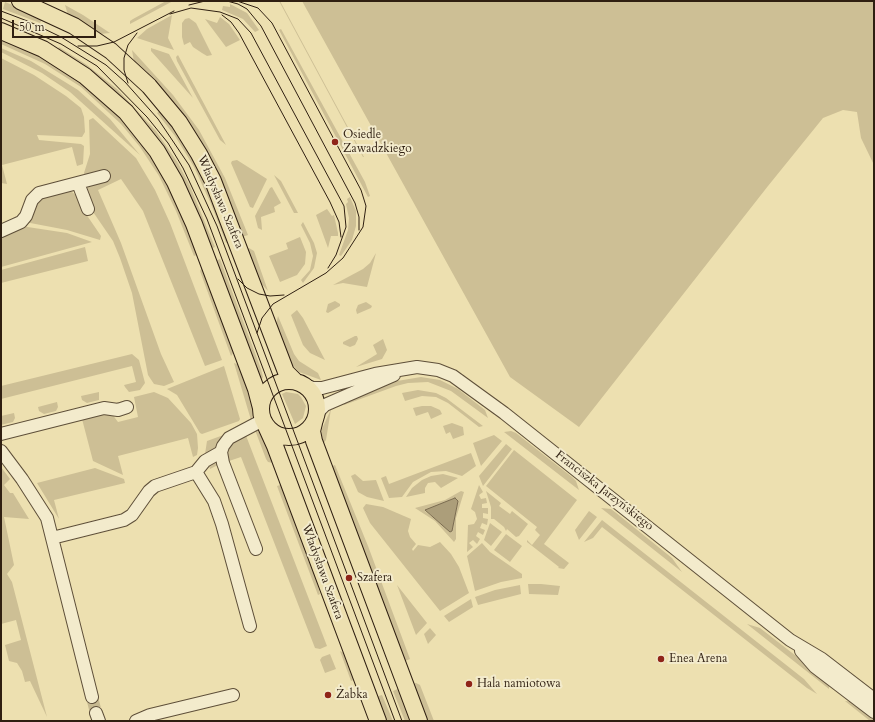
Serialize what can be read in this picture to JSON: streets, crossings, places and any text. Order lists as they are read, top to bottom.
{
  "streets": {
    "main road": ["Władysława Szafera"],
    "street": ["Franciszka Jarzyńskiego"]
  },
  "crossings": [
    ["Władysława Szafera", "Franciszka Jarzyńskiego"]
  ],
  "places": [
    "Osiedle Zawadzkiego",
    "Szafera",
    "Enea Arena",
    "Hala namiotowa",
    "Żabka"
  ],
  "scale_bar": "50 m"
}
